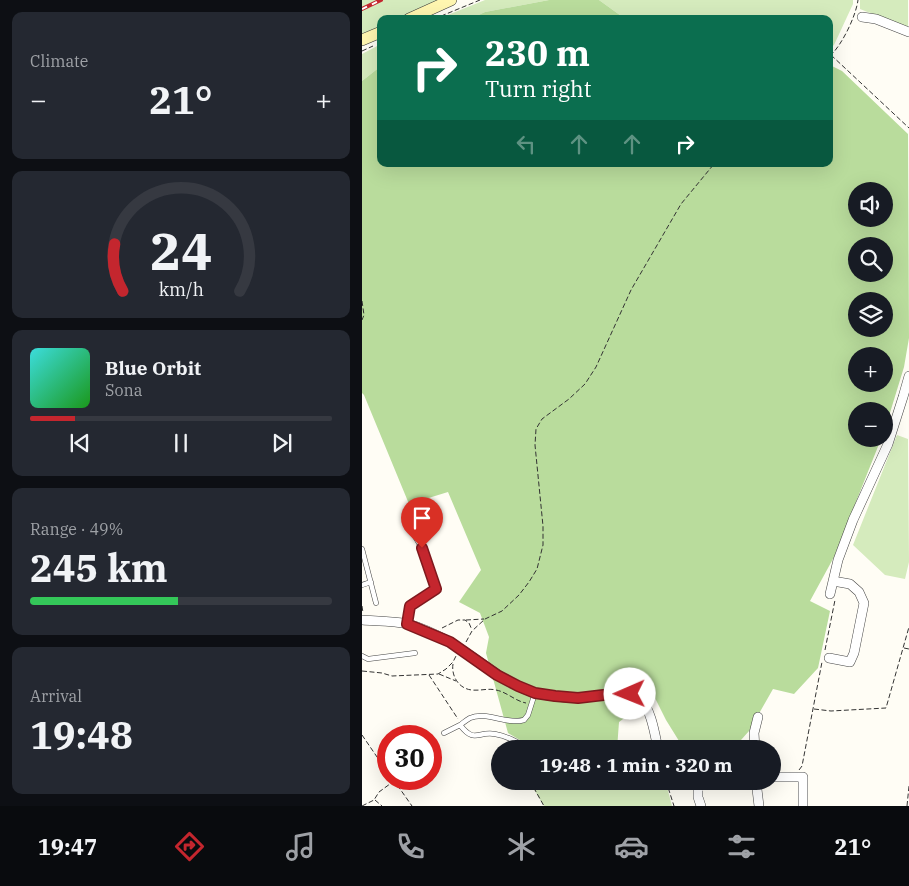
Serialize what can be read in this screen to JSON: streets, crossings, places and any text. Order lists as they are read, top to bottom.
{
  "page": {
    "tile": [
      "Climate",
      ["Range · 49%", "245 km"],
      ["Arrival", "19:48"]
    ],
    "turn": ["230 m", "Turn right"],
    "heat": ["−", "21°", "+"],
    "map_buttons": ["+", "−"],
    "song": ["Blue Orbit", "Sona"],
    "limit": "30",
    "trip": "19:48 · 1 min · 320 m",
    "tabs": ["19:47", "21°"],
    "gauge": ["24", "km/h"]
  }
}
